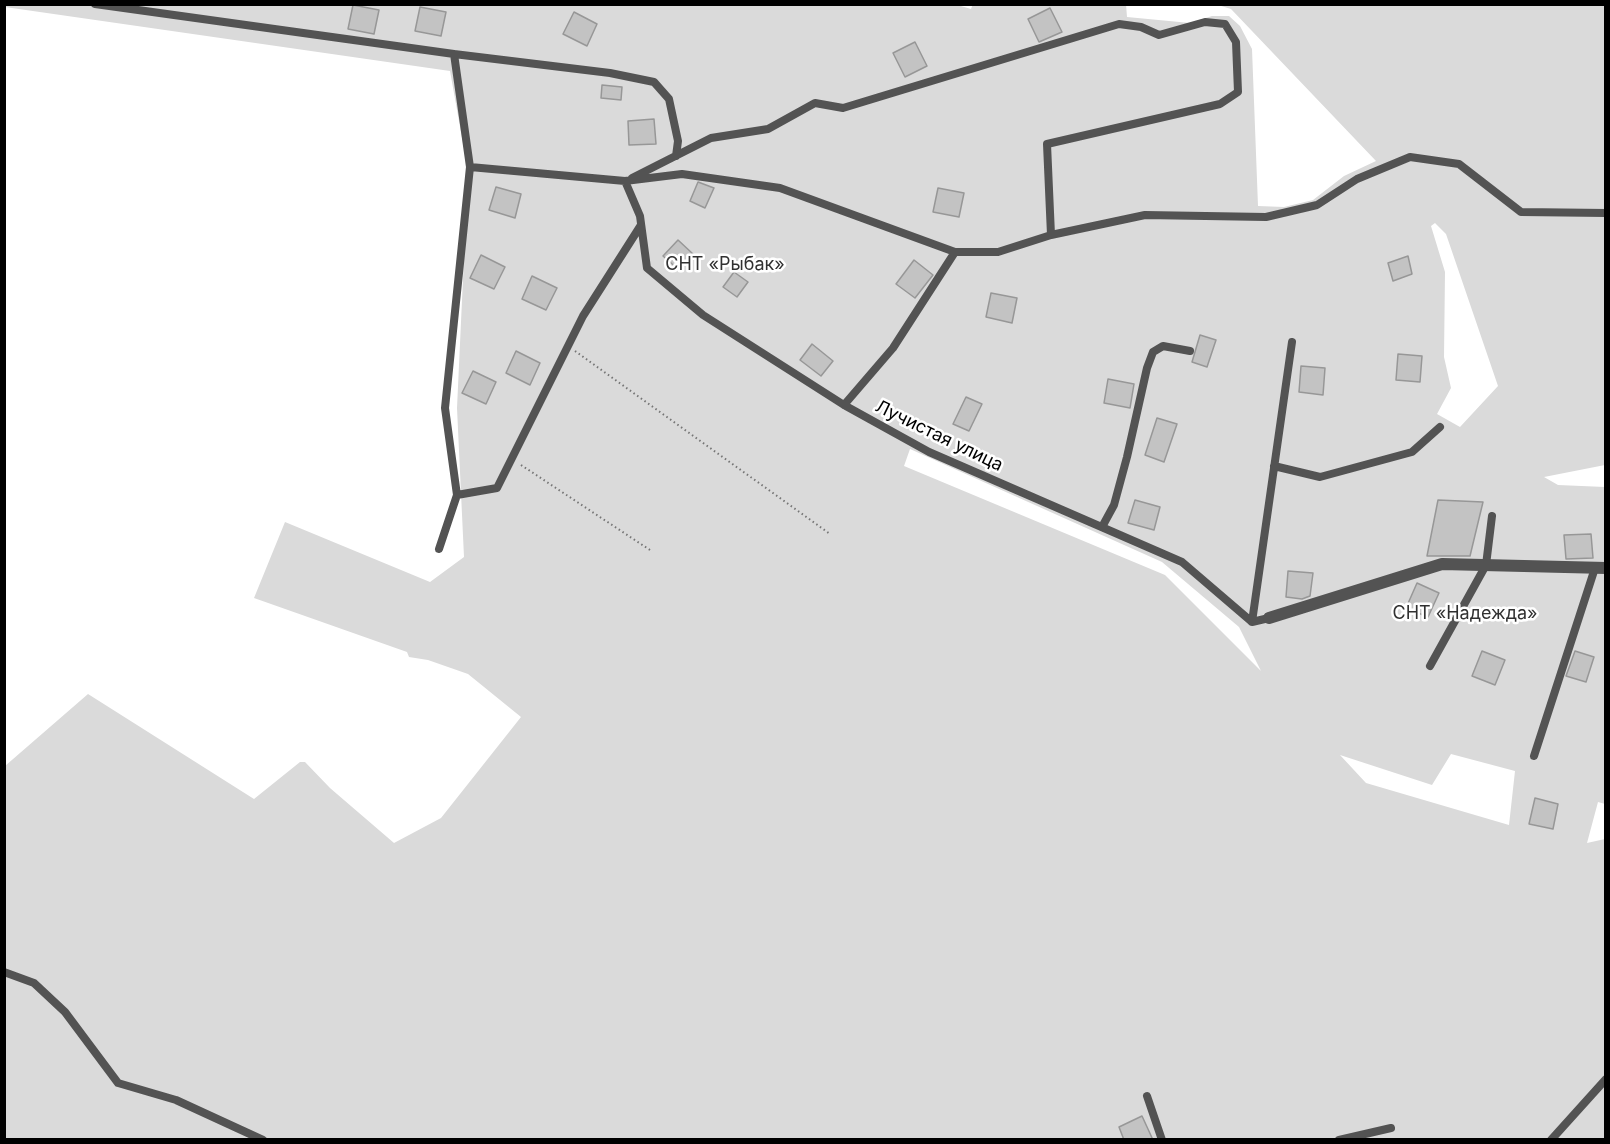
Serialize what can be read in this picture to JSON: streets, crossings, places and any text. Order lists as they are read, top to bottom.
{
  "streets": {
    "lane": ["Лучистая улица"]
  },
  "parks": ["СНТ «Рыбак»", "СНТ «Надежда»"]
}
